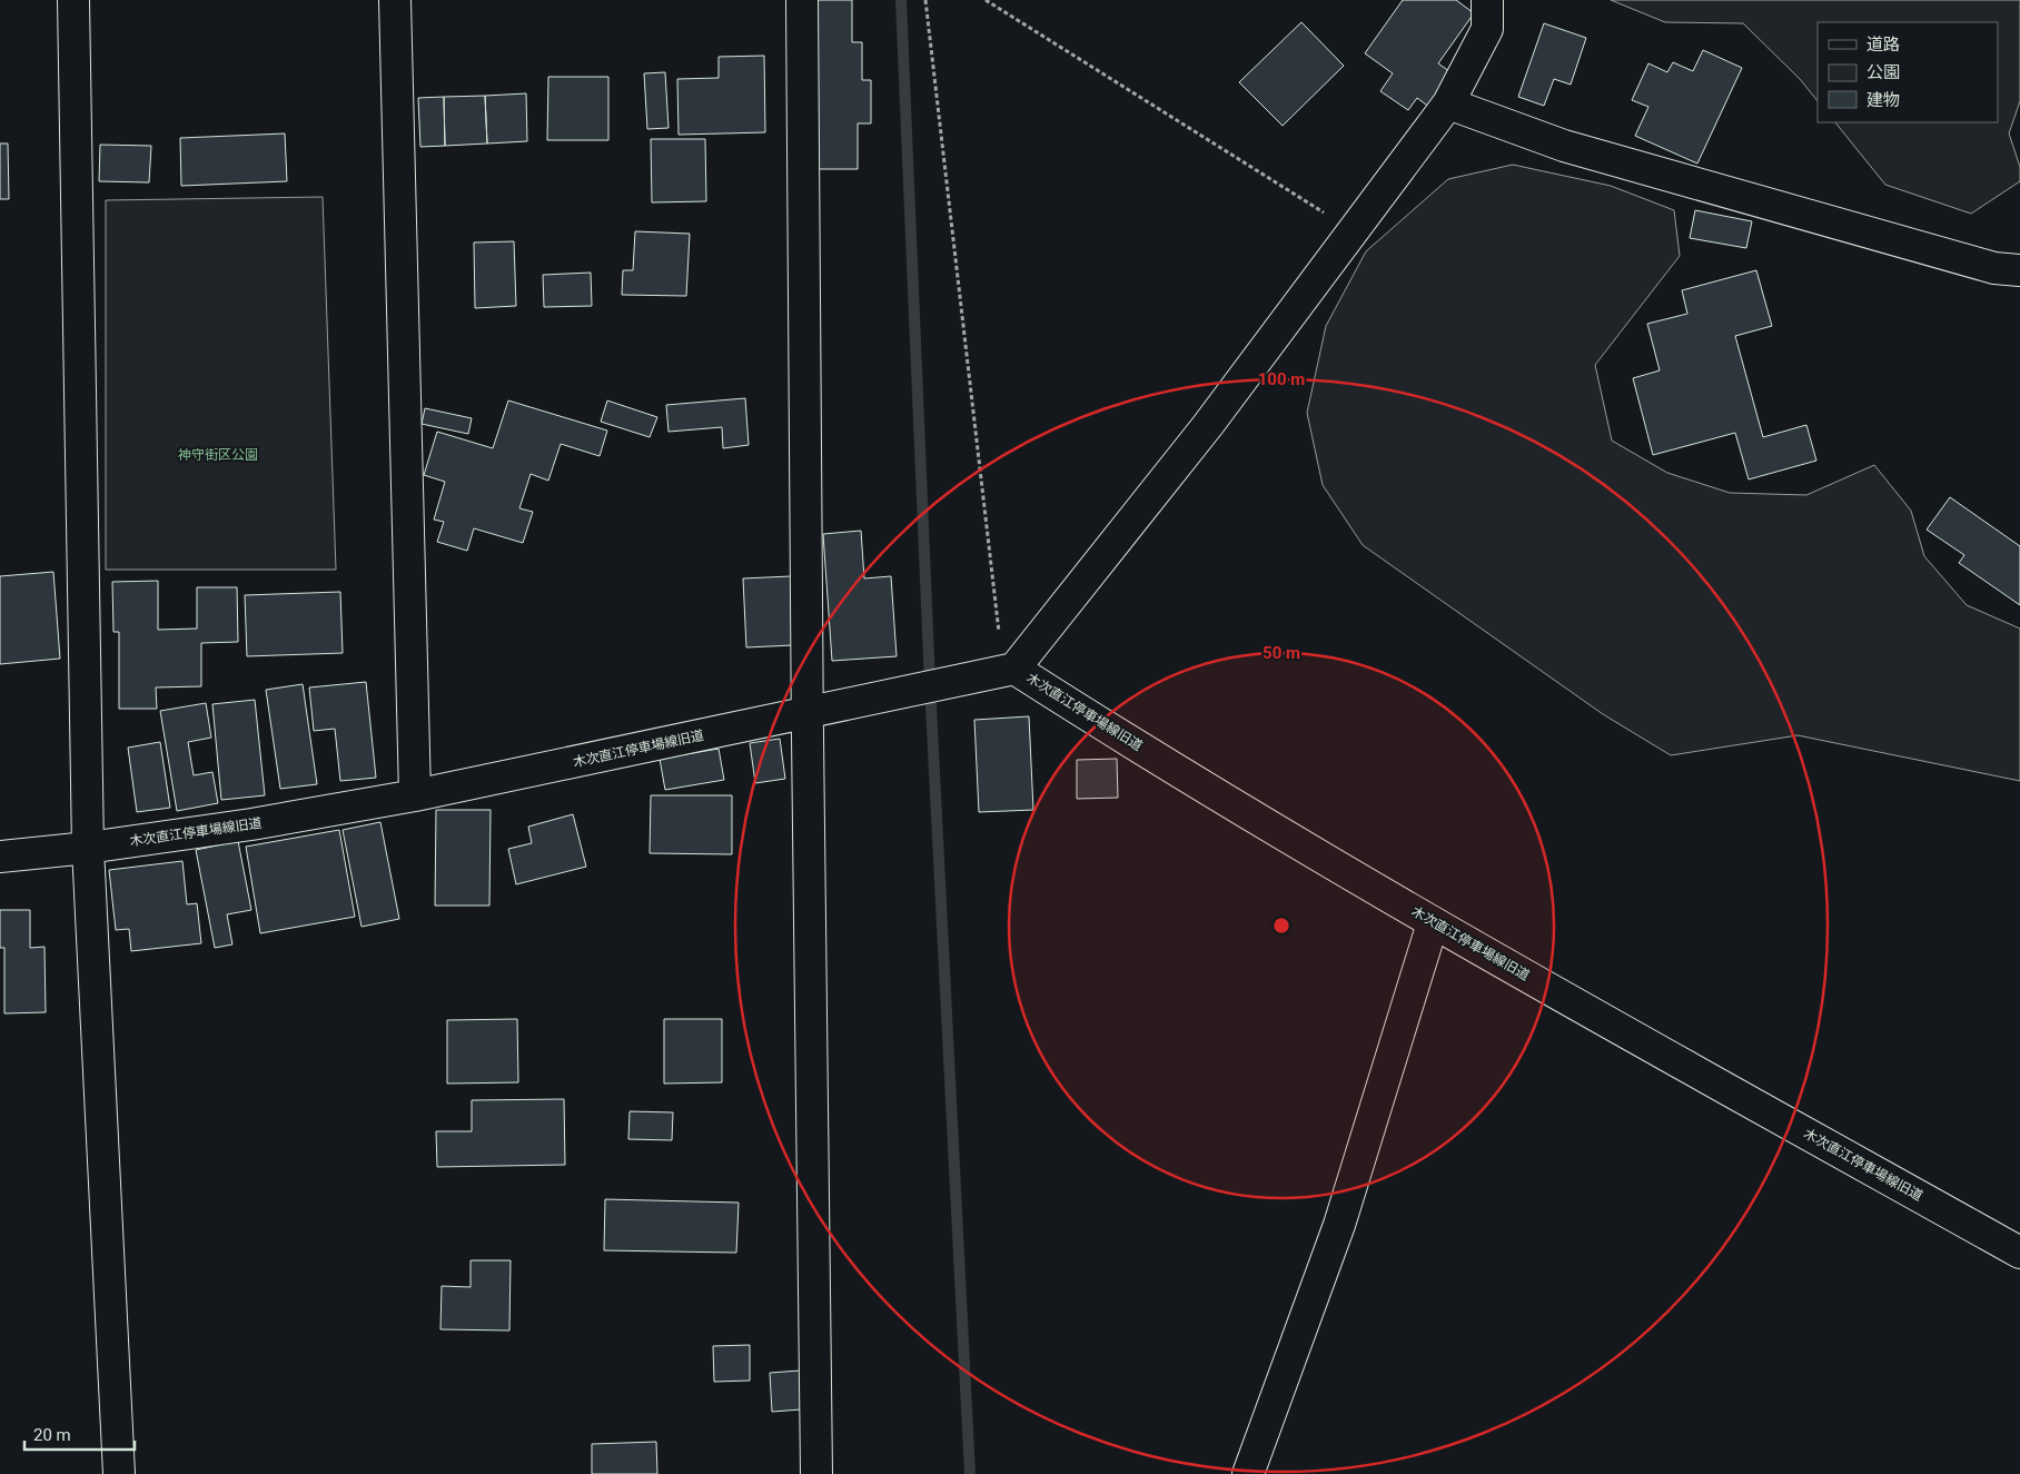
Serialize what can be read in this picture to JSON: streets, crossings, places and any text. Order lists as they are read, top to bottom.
{
  "streets": {
    "street": ["木次直江停車場線旧道"]
  },
  "parks": ["神守街区公園"],
  "legend": ["道路", "公園", "建物"],
  "scale_bar": "20 m",
  "rings": ["100 m", "50 m"]
}
